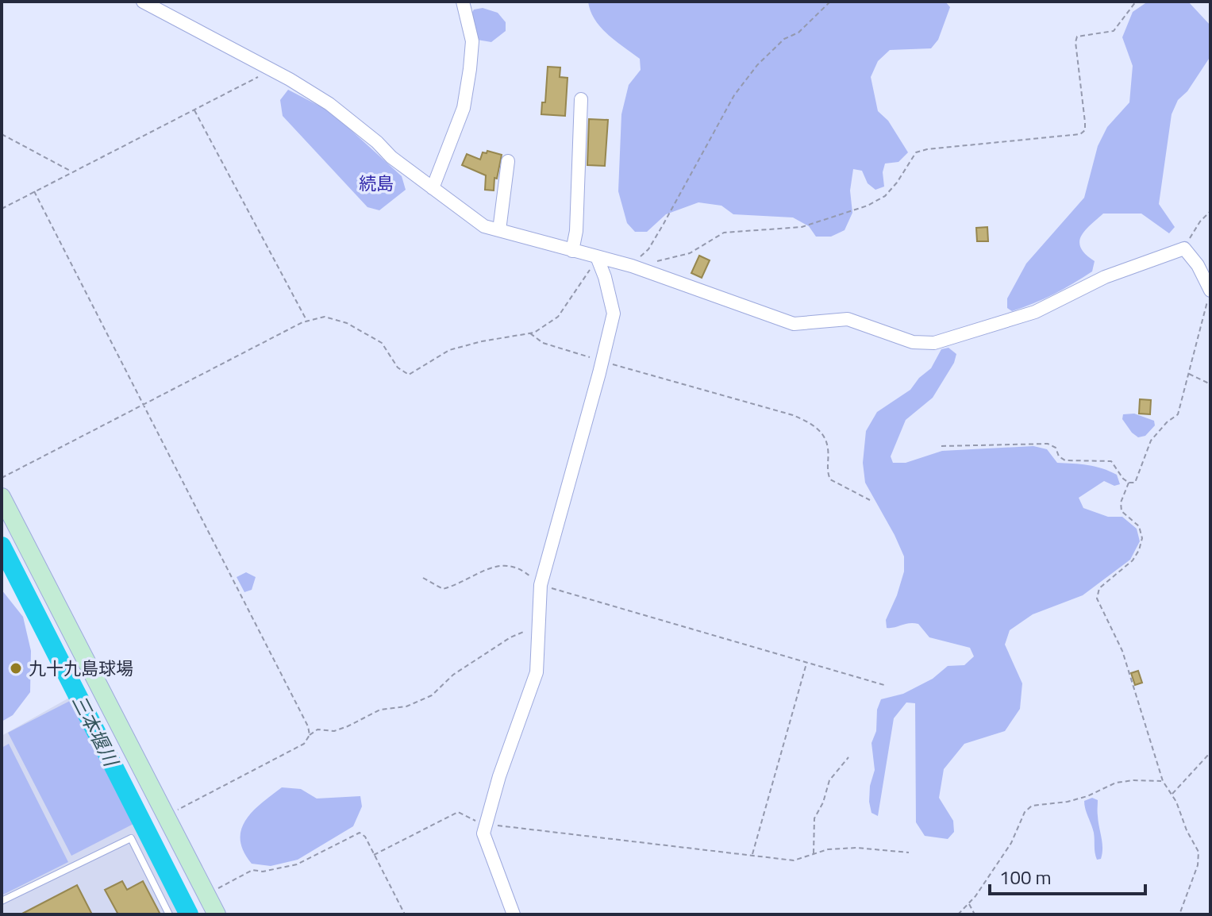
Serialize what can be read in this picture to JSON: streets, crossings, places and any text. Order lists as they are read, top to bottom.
{
  "water": ["三本堰川"],
  "parks": ["続島"],
  "places": ["九十九島球場"],
  "scale_bar": "100 m"
}
